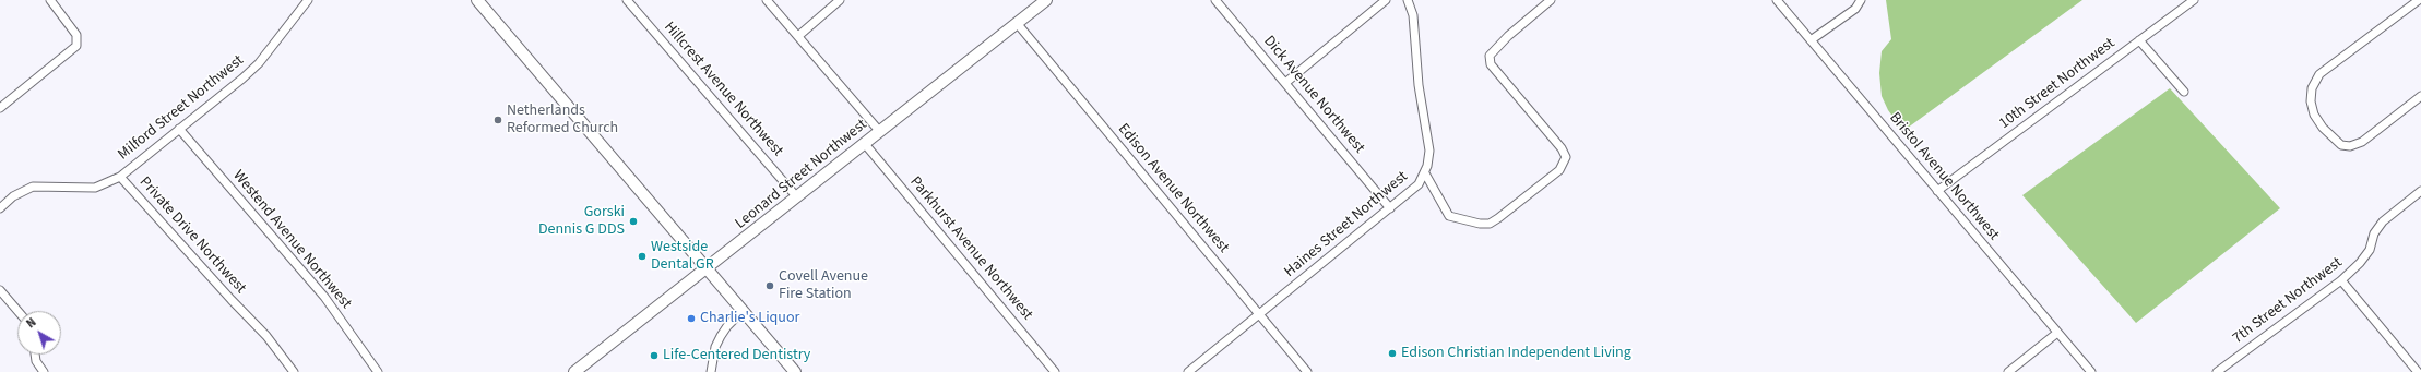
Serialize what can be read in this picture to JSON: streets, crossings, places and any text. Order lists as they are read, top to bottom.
{
  "streets": {
    "main road": ["Leonard Street Northwest"],
    "street": [
      "10th Street Northwest",
      "Hillcrest Avenue Northwest",
      "Dick Avenue Northwest",
      "Milford Street Northwest",
      "Bristol Avenue Northwest",
      "Edison Avenue Northwest",
      "Haines Street Northwest",
      "Private Drive Northwest",
      "Westend Avenue Northwest",
      "Parkhurst Avenue Northwest",
      "7th Street Northwest"
    ]
  },
  "crossings": [
    ["10th Street Northwest", "Bristol Avenue Northwest"],
    ["Hillcrest Avenue Northwest", "Leonard Street Northwest"],
    ["Dick Avenue Northwest", "Haines Street Northwest"],
    ["Milford Street Northwest", "Private Drive Northwest"],
    ["Milford Street Northwest", "Westend Avenue Northwest"],
    ["Leonard Street Northwest", "Edison Avenue Northwest"],
    ["Leonard Street Northwest", "Parkhurst Avenue Northwest"],
    ["Edison Avenue Northwest", "Haines Street Northwest"]
  ],
  "places": [
    "Netherlands Reformed Church",
    "Gorski Dennis G DDS",
    "Westside Dental GR",
    "Covell Avenue Fire Station",
    "Charlie's Liquor",
    "Edison Christian Independent Living",
    "Life-Centered Dentistry"
  ],
  "north": "top left"
}
